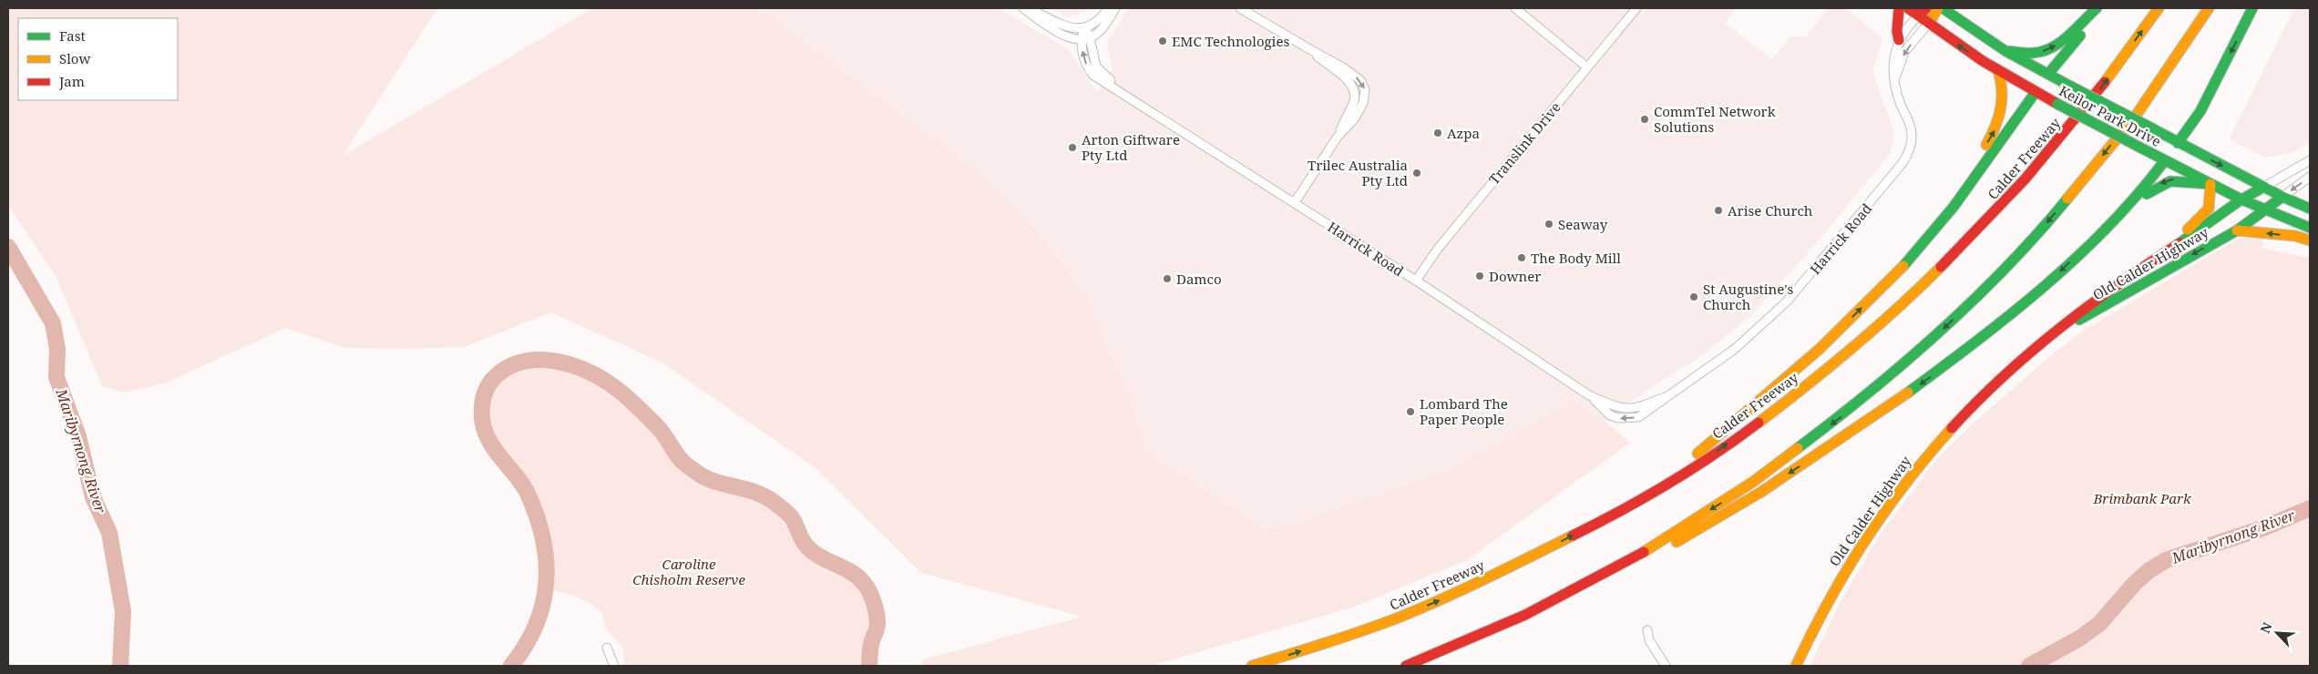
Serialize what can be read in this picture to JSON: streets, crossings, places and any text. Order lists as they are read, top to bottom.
{
  "streets": {
    "main road": ["Keilor Park Drive", "Calder Freeway", "Old Calder Highway"],
    "street": ["Translink Drive", "Harrick Road"]
  },
  "crossings": [
    ["Keilor Park Drive", "Harrick Road"],
    ["Keilor Park Drive", "Old Calder Highway"],
    ["Translink Drive", "Harrick Road"]
  ],
  "water": ["Maribyrnong River"],
  "parks": ["Brimbank Park", "Caroline Chisholm Reserve"],
  "places": [
    "EMC Technologies",
    "CommTel Network Solutions",
    "Azpa",
    "Arton Giftware Pty Ltd",
    "Trilec Australia Pty Ltd",
    "Arise Church",
    "Seaway",
    "The Body Mill",
    "Downer",
    "Damco",
    "St Augustine's Church",
    "Lombard The Paper People"
  ],
  "legend": ["Fast", "Slow", "Jam"],
  "north": "top left"
}
